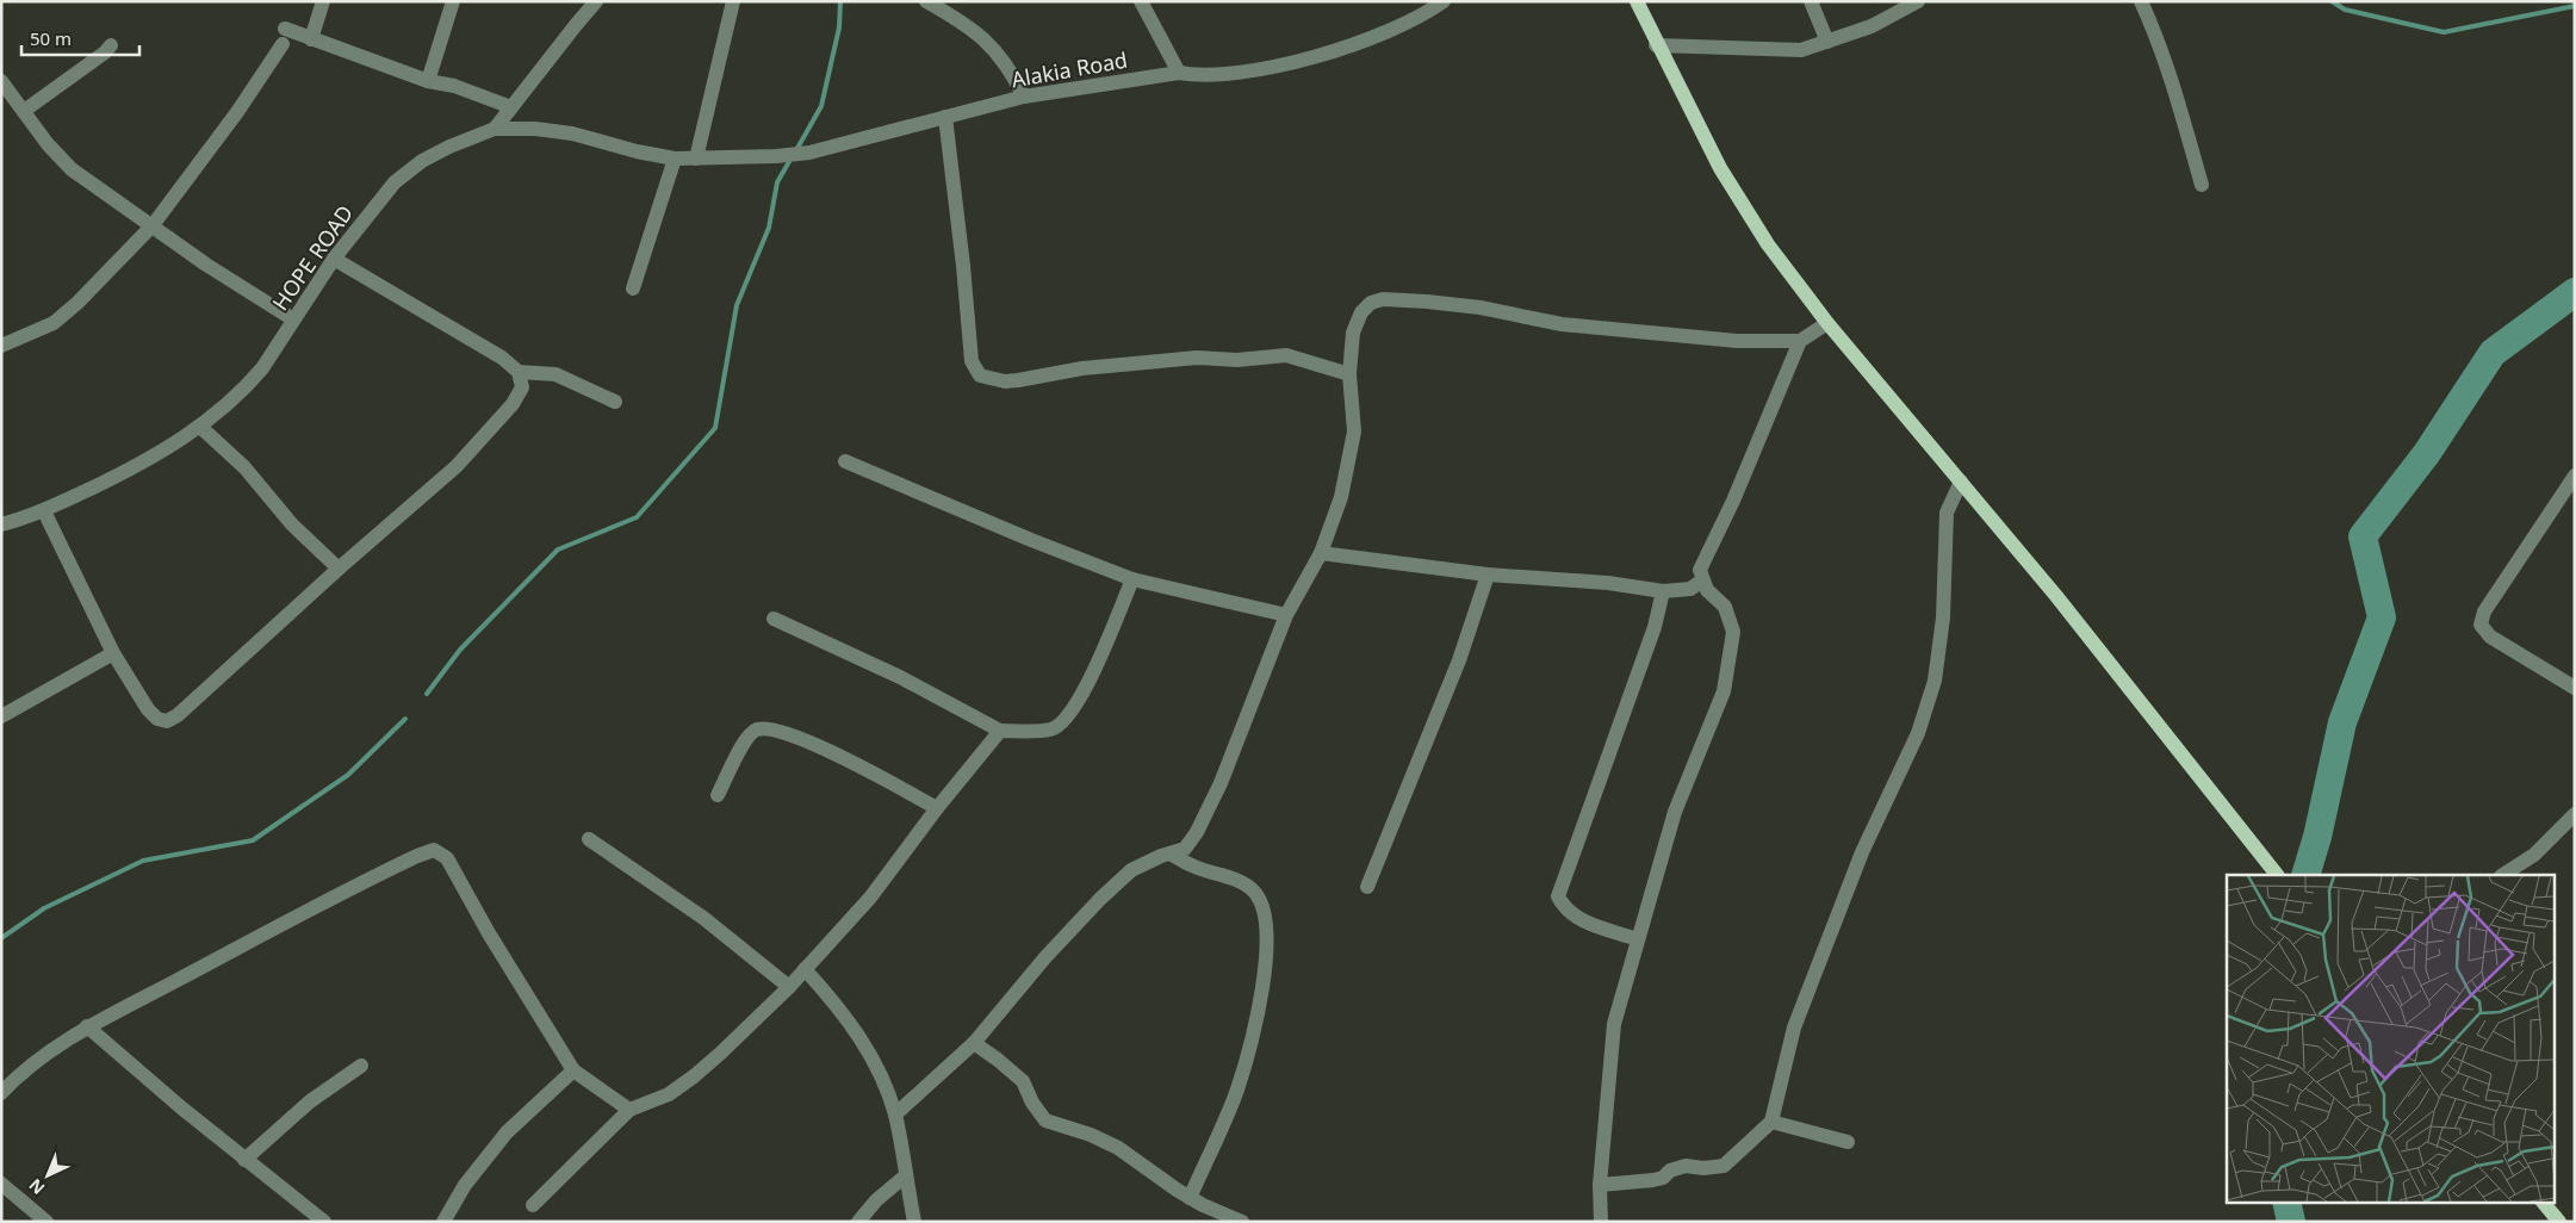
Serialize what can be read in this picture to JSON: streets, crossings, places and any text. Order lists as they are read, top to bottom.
{
  "streets": {
    "street": ["Alakia Road", "HOPE ROAD"]
  },
  "crossings": [
    ["Alakia Road", "HOPE ROAD"]
  ],
  "scale_bar": "50 m",
  "north": "bottom left"
}
